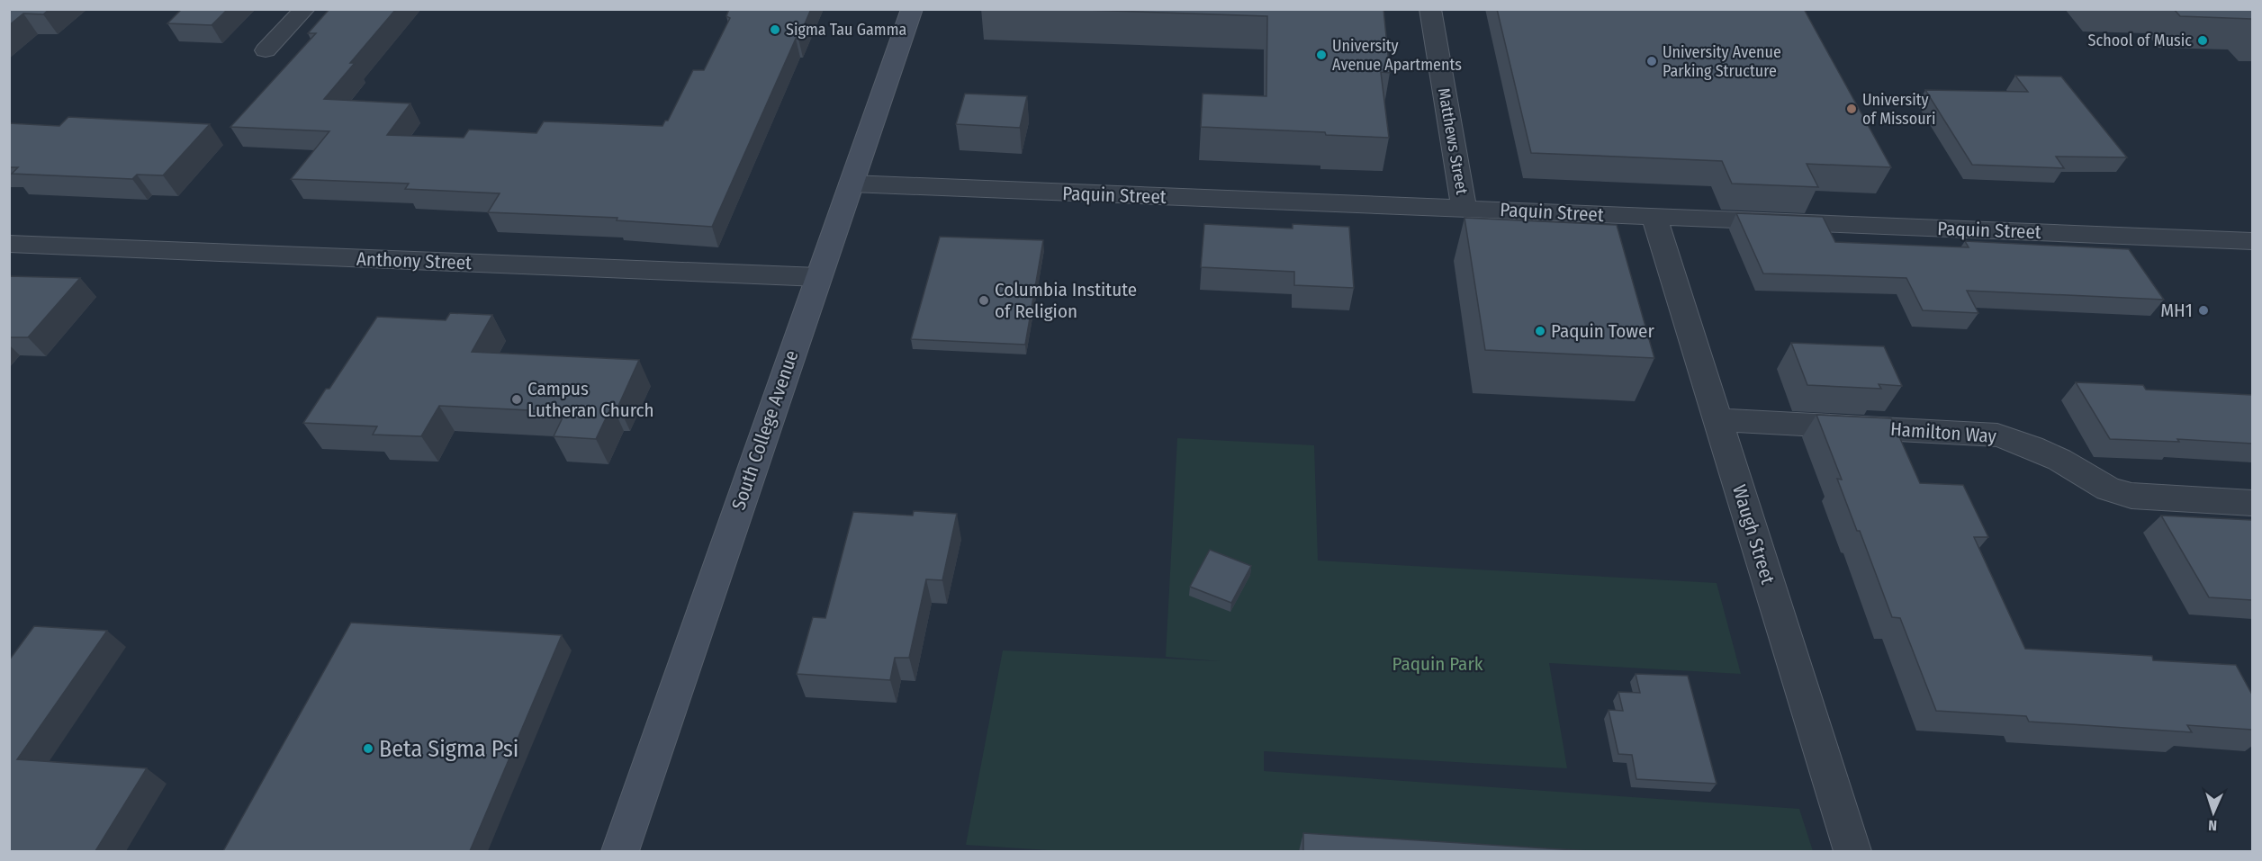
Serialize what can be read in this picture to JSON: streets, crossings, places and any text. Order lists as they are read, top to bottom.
{
  "streets": {
    "main road": ["South College Avenue"],
    "street": [
      "Matthews Street",
      "Paquin Street",
      "Anthony Street",
      "Hamilton Way",
      "Waugh Street"
    ]
  },
  "crossings": [
    ["Matthews Street", "Paquin Street"],
    ["Paquin Street", "South College Avenue"],
    ["Paquin Street", "Waugh Street"],
    ["Anthony Street", "South College Avenue"],
    ["Hamilton Way", "Waugh Street"]
  ],
  "parks": ["Paquin Park"],
  "places": [
    "Sigma Tau Gamma",
    "School of Music",
    "University Avenue Apartments",
    "University Avenue Parking Structure",
    "University of Missouri",
    "Columbia Institute of Religion",
    "MH1",
    "Paquin Tower",
    "Campus Lutheran Church",
    "Beta Sigma Psi"
  ],
  "north": "bottom"
}
